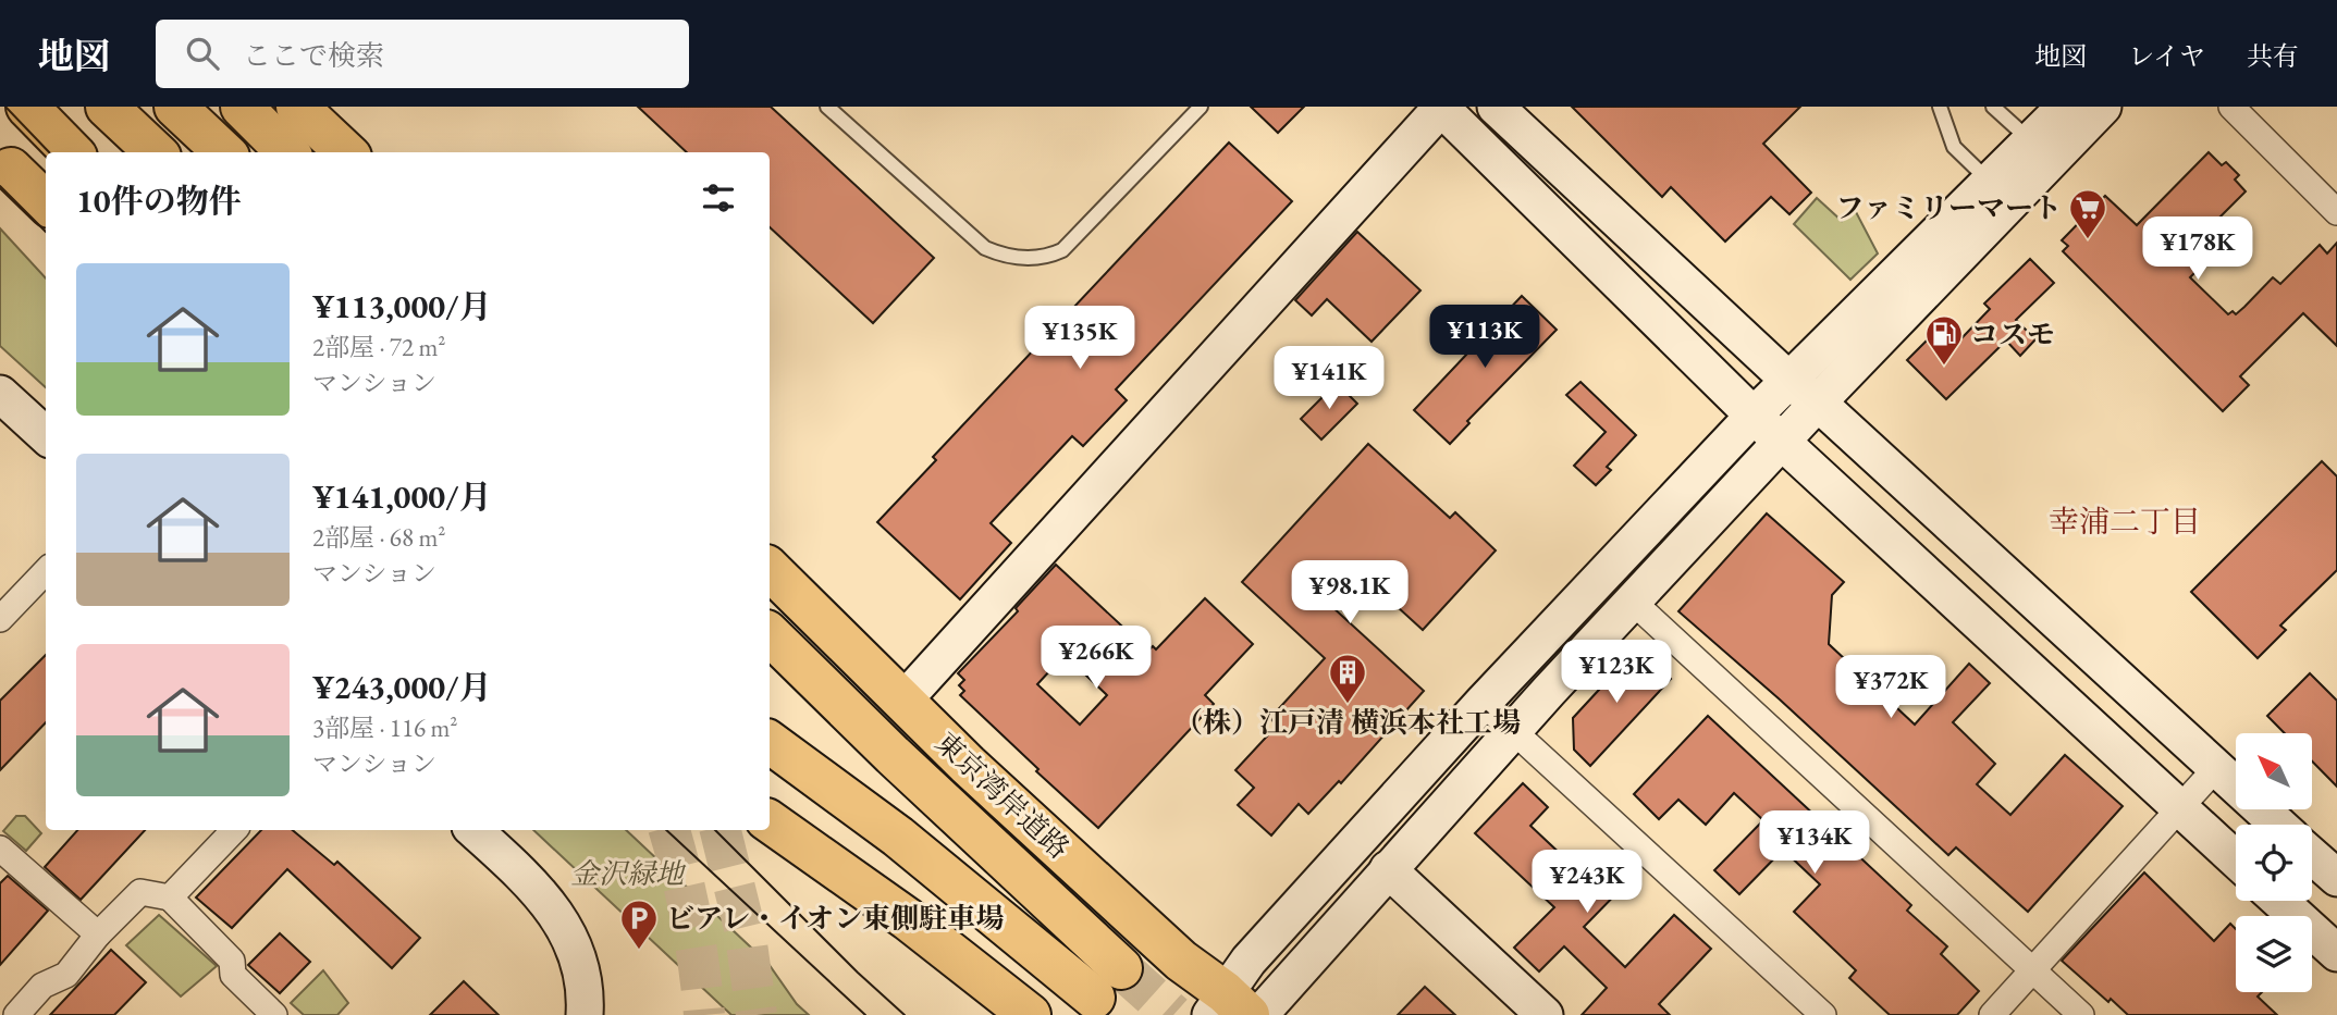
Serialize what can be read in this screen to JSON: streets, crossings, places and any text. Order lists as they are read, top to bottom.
{
  "streets": {
    "highway": ["東京湾岸道路"]
  },
  "districts": ["幸浦二丁目"],
  "parks": ["金沢緑地"],
  "places": {
    "supermarket": ["ファミリーマート"],
    "fuel station": ["コスモ"],
    "building": ["（株）江戸清 横浜本社工場"],
    "parking": ["ビアレ・イオン東側駐車場"]
  },
  "north": "top left",
  "page": {
    "header": "地図",
    "search": "ここで検索",
    "nav": ["地図", "レイヤ", "共有"],
    "heading": "10件の物件",
    "price": [
      "¥178K",
      "¥113K",
      "¥135K",
      "¥141K",
      "¥98.1K",
      "¥266K",
      "¥123K",
      "¥372K",
      "¥134K",
      "¥243K"
    ],
    "list": [
      {
        "name": "¥113,000/月",
        "note": "2部屋 · 72 m² · マンション"
      },
      {
        "name": "¥141,000/月",
        "note": "2部屋 · 68 m² · マンション"
      },
      {
        "name": "¥243,000/月",
        "note": "3部屋 · 116 m² · マンション"
      }
    ]
  }
}
